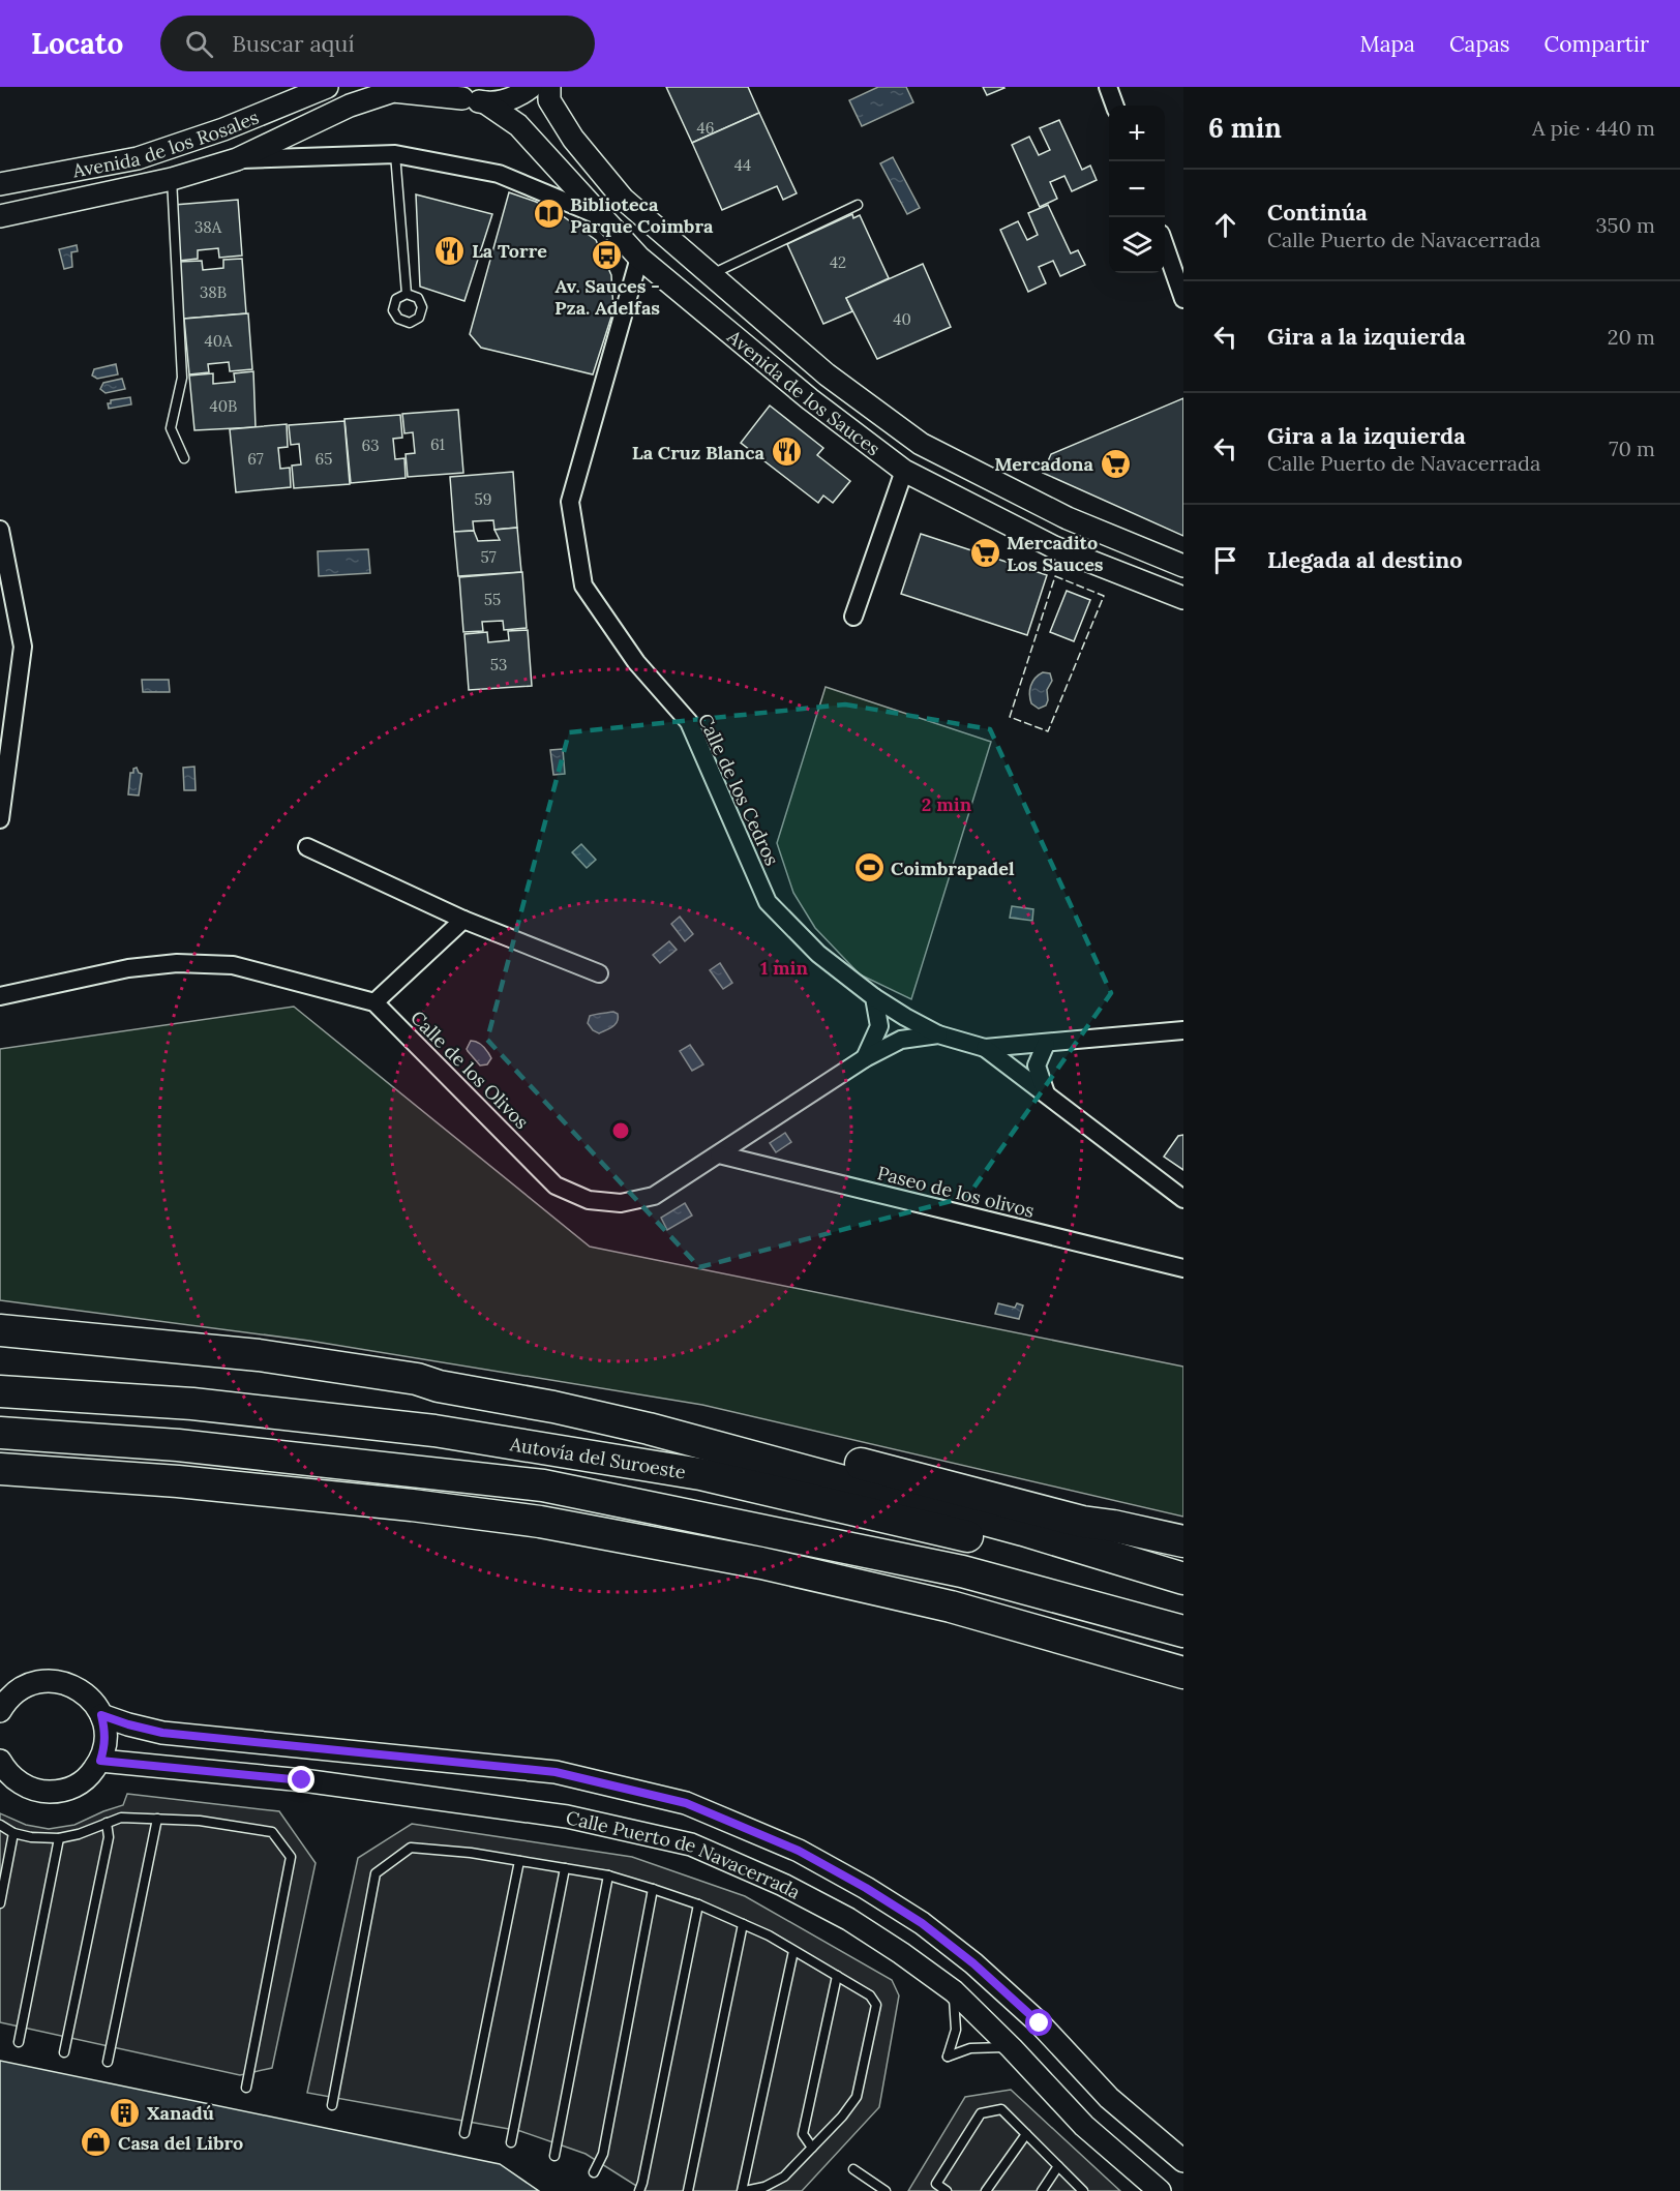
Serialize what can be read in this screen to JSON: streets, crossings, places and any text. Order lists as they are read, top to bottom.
{
  "streets": {
    "highway": ["Autovía del Suroeste"],
    "street": [
      "Avenida de los Rosales",
      "Avenida de los Sauces",
      "Calle de los Cedros",
      "Calle de los Olivos",
      "Paseo de los olivos",
      "Calle Puerto de Navacerrada"
    ]
  },
  "crossings": [
    ["Avenida de los Rosales", "Avenida de los Sauces"],
    ["Avenida de los Sauces", "Calle de los Cedros"],
    ["Calle de los Cedros", "Calle de los Olivos"],
    ["Calle de los Olivos", "Paseo de los olivos"]
  ],
  "places": {
    "library": ["Biblioteca Parque Coimbra"],
    "restaurant": ["La Torre", "La Cruz Blanca"],
    "bus stop": ["Av. Sauces - Pza. Adelfas"],
    "supermarket": ["Mercadona", "Mercadito Los Sauces"],
    "sports": ["Coimbrapadel"],
    "building": ["Xanadú"],
    "shop": ["Casa del Libro"]
  },
  "house_numbers": [
    "46",
    "44",
    "38A",
    "42",
    "38B",
    "40",
    "40A",
    "40B",
    "61",
    "63",
    "67",
    "65",
    "59",
    "57",
    "55",
    "53"
  ],
  "page": {
    "header": "Locato",
    "search": "Buscar aquí",
    "nav": ["Mapa", "Capas", "Compartir"],
    "heading": ["6 min", "A pie · 440 m"],
    "map_buttons": ["+", "−"],
    "list": [
      ["Continúa", "Calle Puerto de Navacerrada", "350 m"],
      ["Gira a la izquierda", "20 m"],
      ["Gira a la izquierda", "Calle Puerto de Navacerrada", "70 m"],
      "Llegada al destino"
    ]
  },
  "rings": ["2 min", "1 min"]
}
